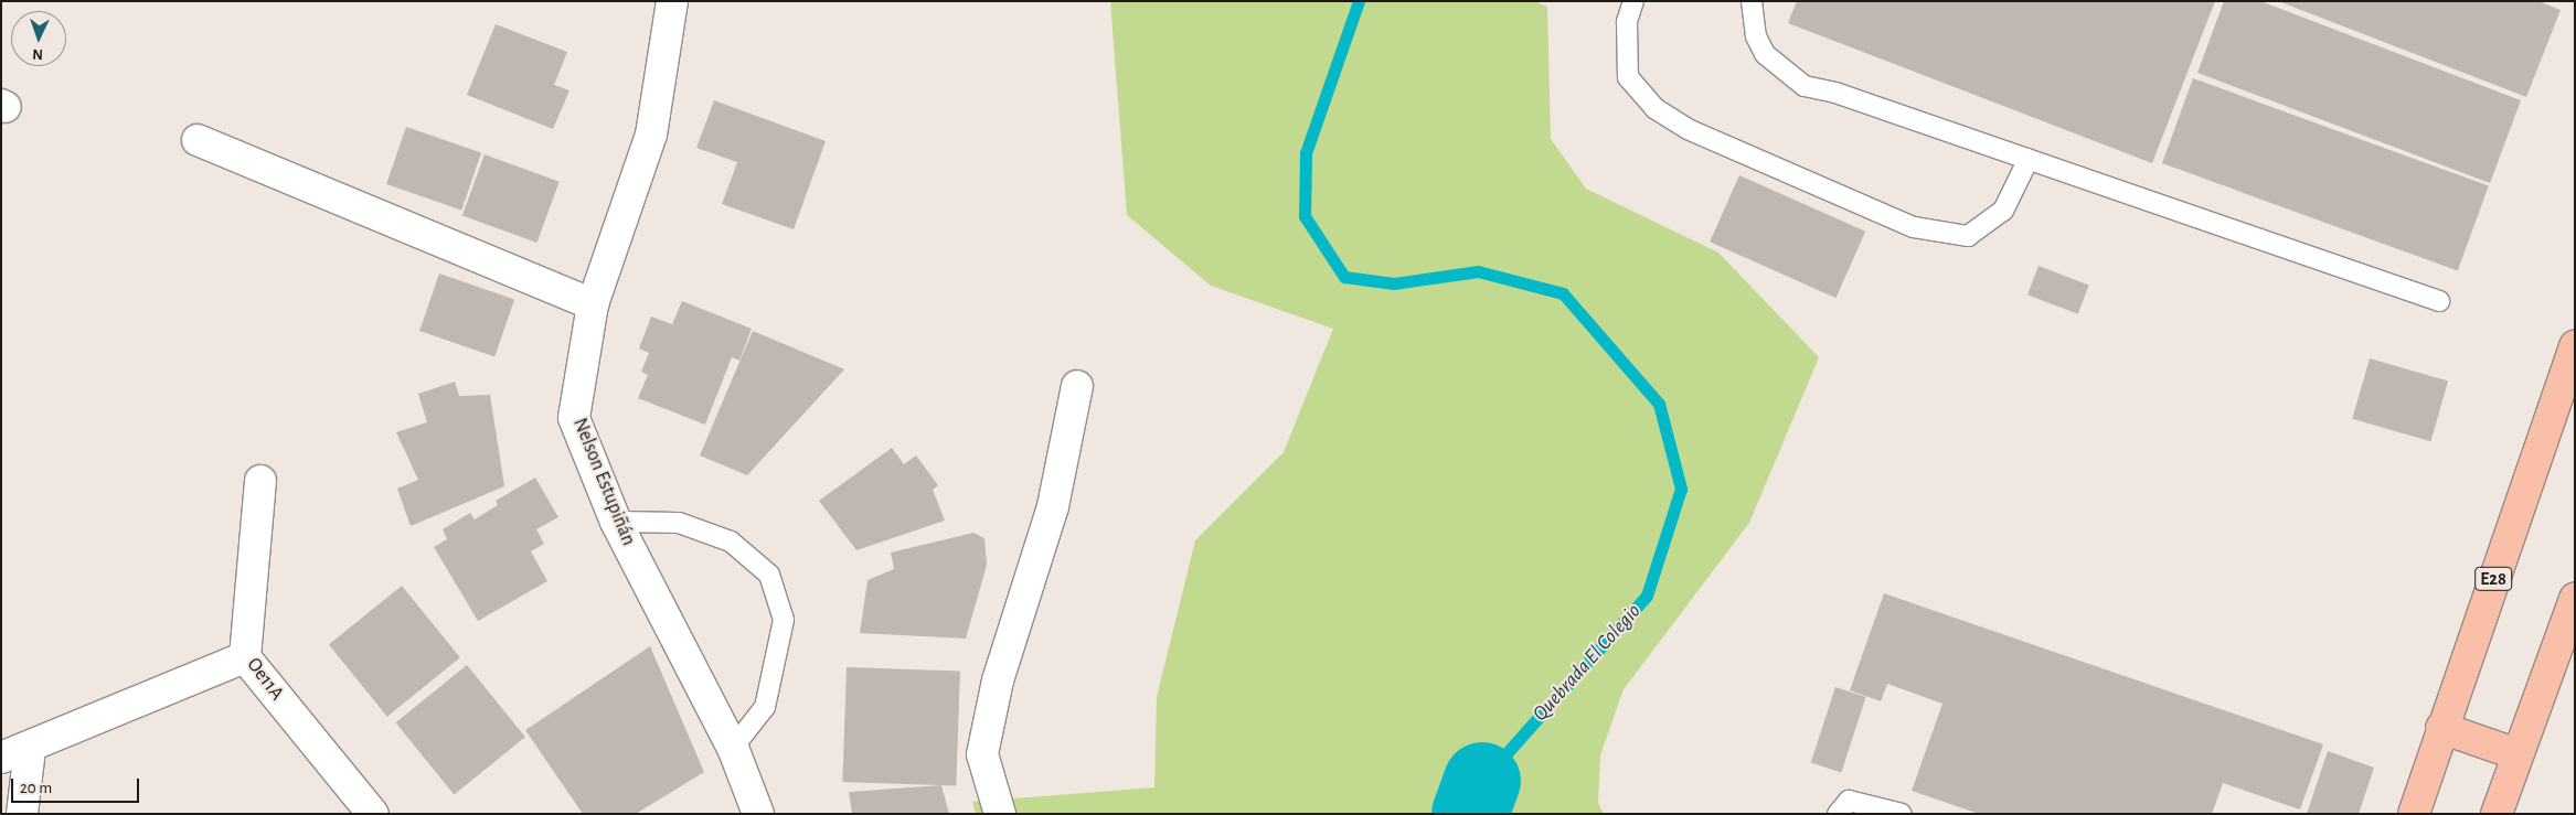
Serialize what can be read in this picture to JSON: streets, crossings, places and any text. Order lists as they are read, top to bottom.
{
  "streets": {
    "main road": ["E28"],
    "street": ["Nelson Estupiñán", "Oe11A"]
  },
  "water": ["Quebrada El Colegio"],
  "scale_bar": "20 m",
  "north": "bottom"
}
